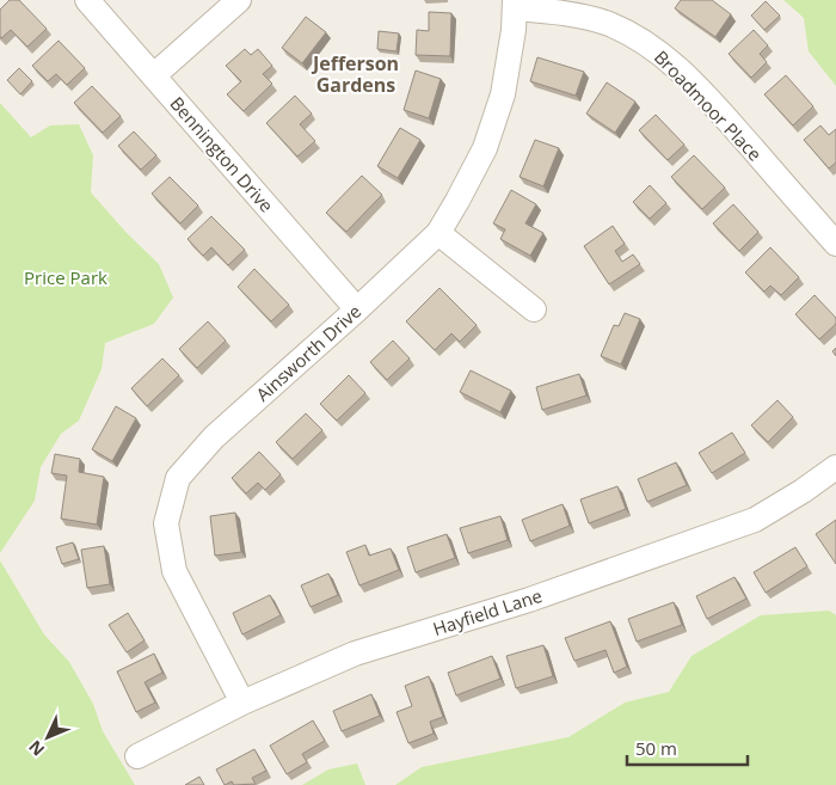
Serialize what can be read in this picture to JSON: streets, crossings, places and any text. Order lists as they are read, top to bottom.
{
  "streets": {
    "street": [
      "Broadmoor Place",
      "Bennington Drive",
      "Ainsworth Drive",
      "Hayfield Lane"
    ]
  },
  "crossings": [
    ["Broadmoor Place", "Ainsworth Drive"],
    ["Bennington Drive", "Ainsworth Drive"],
    ["Ainsworth Drive", "Hayfield Lane"]
  ],
  "districts": ["Jefferson Gardens"],
  "parks": ["Price Park"],
  "scale_bar": "50 m",
  "north": "bottom left"
}
